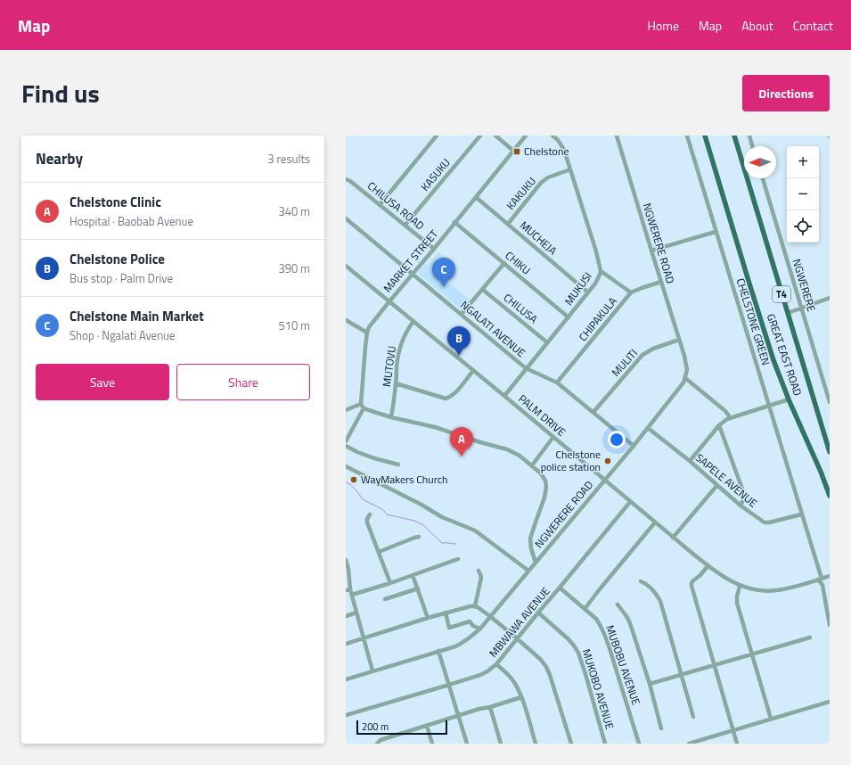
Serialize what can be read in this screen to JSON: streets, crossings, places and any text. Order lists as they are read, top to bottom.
{
  "streets": {
    "main road": ["T4", "GREAT EAST ROAD"],
    "street": [
      "KASUKU",
      "KAKUKU",
      "CHILUSA ROAD",
      "MUCHEJA",
      "NGWERERE ROAD",
      "MARKET STREET",
      "CHIKU",
      "NGWERERE",
      "MUKUSI",
      "CHILUSA",
      "CHIPAKULA",
      "CHELSTONE GREEN",
      "NGALATI AVENUE",
      "MULITI",
      "MUTOVU",
      "PALM DRIVE",
      "SAPELE AVENUE",
      "MBWAWA AVENUE",
      "MUBOBU AVENUE",
      "MUKOBO AVENUE"
    ]
  },
  "crossings": [
    ["KASUKU", "CHILUSA ROAD"],
    ["KAKUKU", "MUCHEJA"],
    ["KAKUKU", "MUKUSI"],
    ["CHILUSA ROAD", "MARKET STREET"],
    ["MUCHEJA", "MARKET STREET"],
    ["MUCHEJA", "MUKUSI"],
    ["NGWERERE ROAD", "CHIPAKULA"],
    ["NGWERERE ROAD", "NGALATI AVENUE"],
    ["NGWERERE ROAD", "MULITI"],
    ["NGWERERE ROAD", "PALM DRIVE"],
    ["NGWERERE ROAD", "SAPELE AVENUE"],
    ["MARKET STREET", "CHIKU"],
    ["MARKET STREET", "NGALATI AVENUE"],
    ["MARKET STREET", "PALM DRIVE"],
    ["CHIKU", "MUKUSI"],
    ["MUKUSI", "CHILUSA"],
    ["MUKUSI", "NGALATI AVENUE"],
    ["MUKUSI", "PALM DRIVE"],
    ["CHIPAKULA", "NGALATI AVENUE"],
    ["CHELSTONE GREEN", "PALM DRIVE"],
    ["CHELSTONE GREEN", "SAPELE AVENUE"],
    ["NGALATI AVENUE", "MULITI"],
    ["MUTOVU", "PALM DRIVE"],
    ["PALM DRIVE", "MBWAWA AVENUE"],
    ["MBWAWA AVENUE", "MUBOBU AVENUE"],
    ["MBWAWA AVENUE", "MUKOBO AVENUE"]
  ],
  "places": {
    "transit": ["Chelstone"],
    "other": ["Chelstone police station", "WayMakers Church"]
  },
  "scale_bar": "200 m",
  "north": "left",
  "page": {
    "header": "Map",
    "nav": [
      "Home",
      "Map",
      "About",
      "Contact"
    ],
    "title": "Find us",
    "buttons": [
      "Directions",
      ["Save", "Share"]
    ],
    "heading": ["Nearby", "3 results"],
    "map_buttons": ["+", "−"],
    "list": [
      {
        "mark": "A",
        "name": "Chelstone Clinic",
        "note": "Hospital · Baobab Avenue",
        "value": "340 m"
      },
      {
        "mark": "B",
        "name": "Chelstone Police",
        "note": "Bus stop · Palm Drive",
        "value": "390 m"
      },
      {
        "mark": "C",
        "name": "Chelstone Main Market",
        "note": "Shop · Ngalati Avenue",
        "value": "510 m"
      }
    ],
    "pins": ["C", "B", "A"],
    "scale": "200 m"
  }
}
